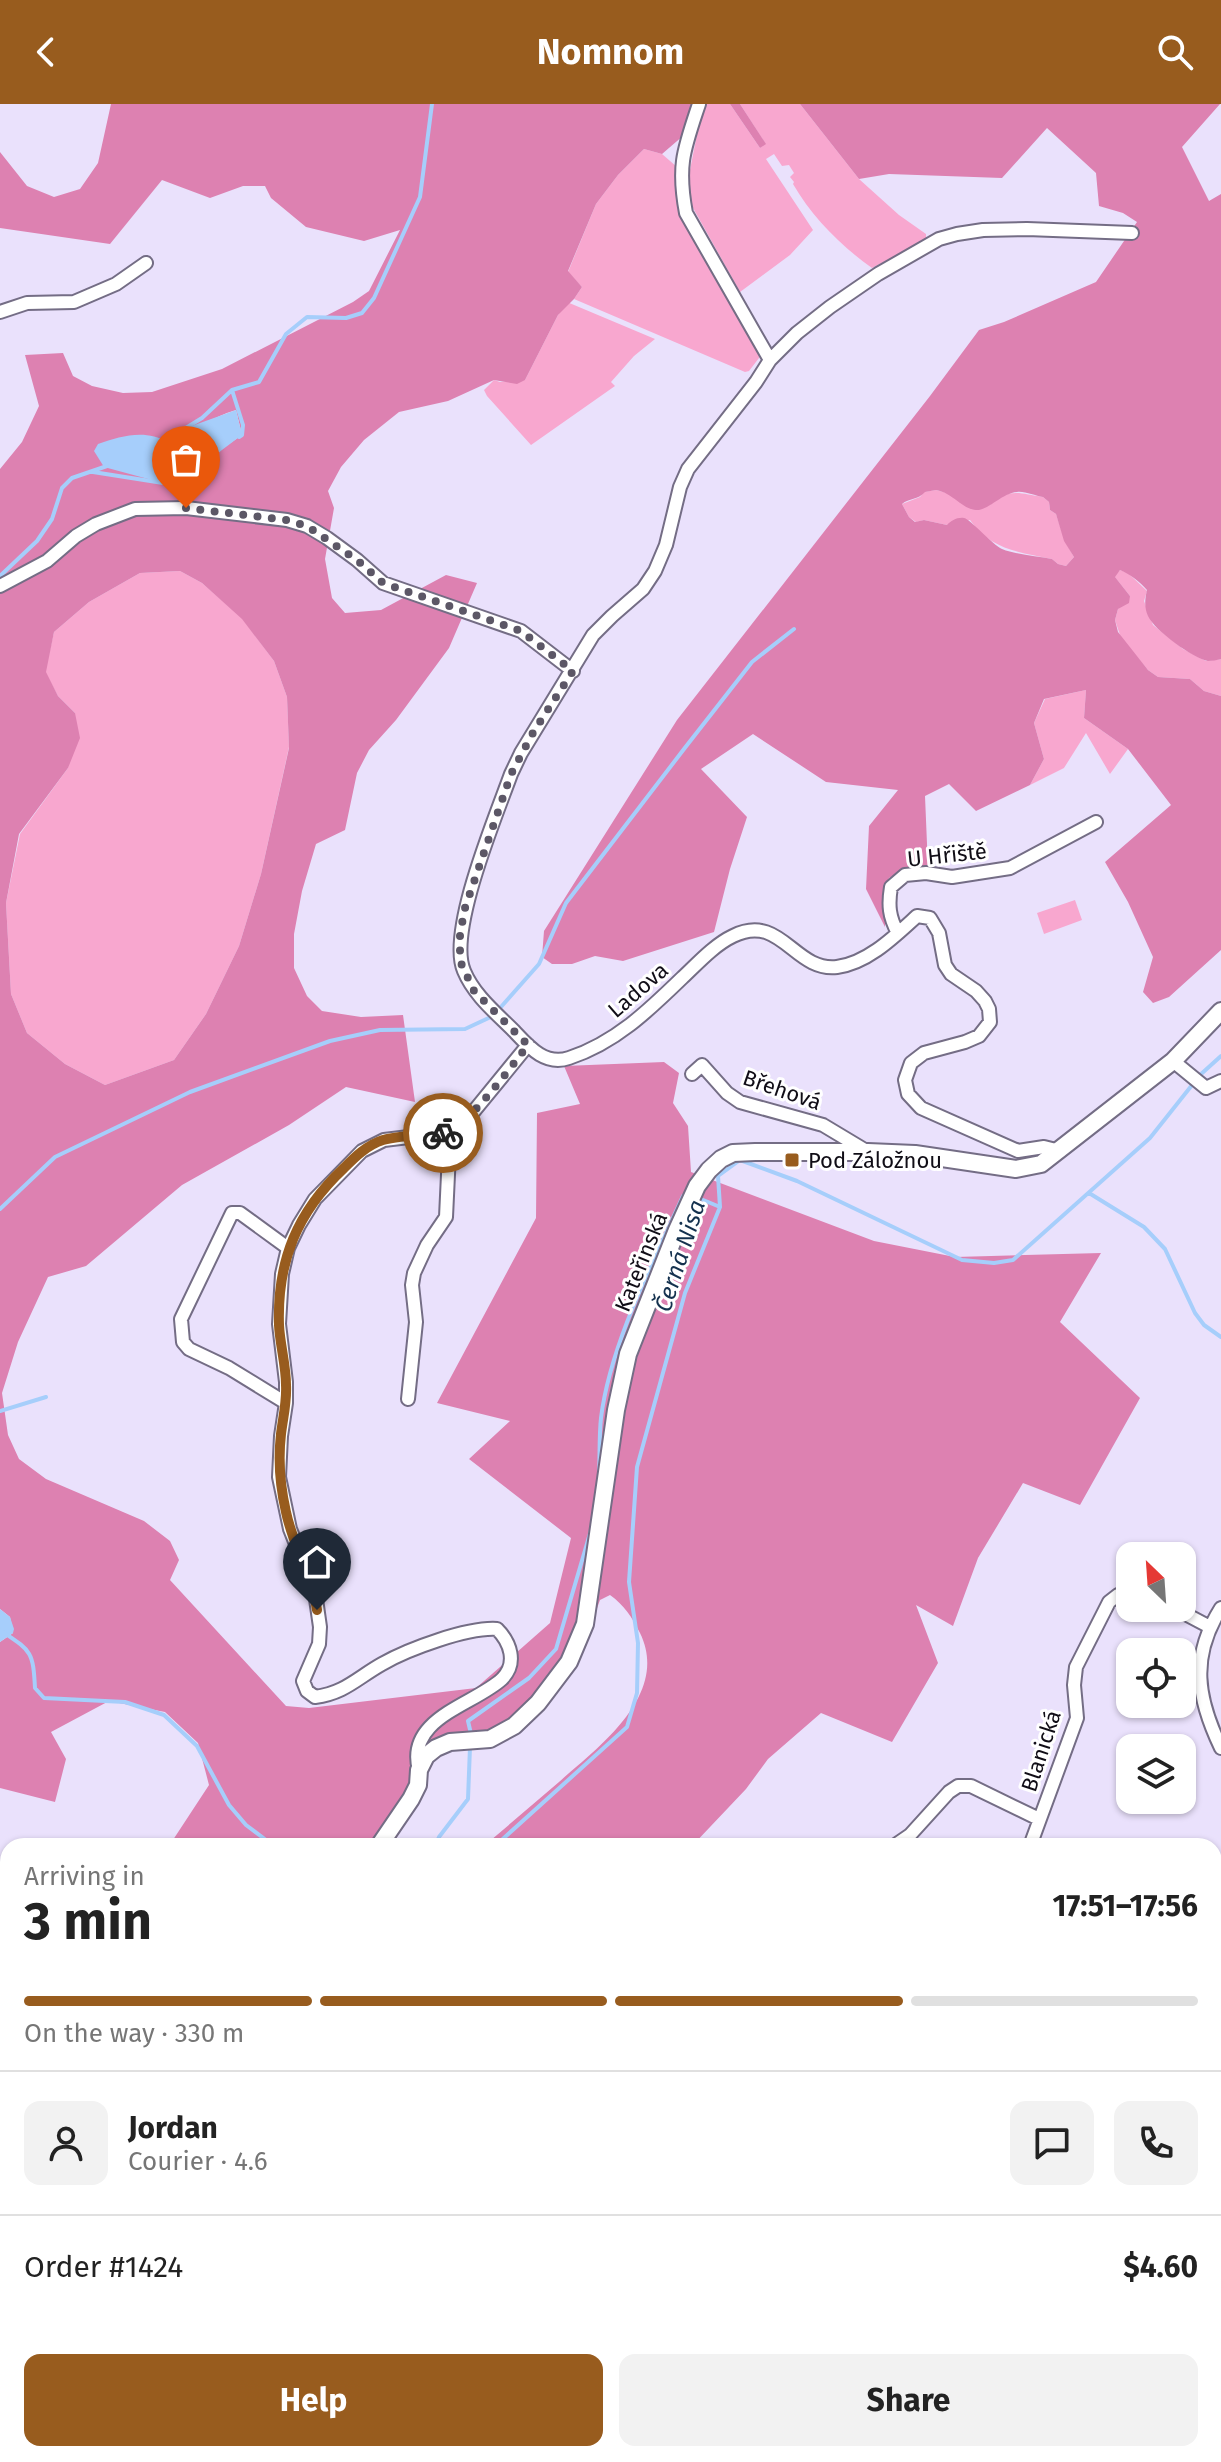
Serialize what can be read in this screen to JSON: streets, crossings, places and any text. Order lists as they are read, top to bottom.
{
  "streets": {
    "street": [
      "U Hřiště",
      "Ladova",
      "Břehová",
      "Kateřinská",
      "Blanická"
    ]
  },
  "crossings": [
    ["U Hřiště", "Ladova"],
    ["Ladova", "Kateřinská"],
    ["Břehová", "Kateřinská"]
  ],
  "water": ["Černá Nisa"],
  "places": {
    "transit": ["Pod Záložnou"]
  },
  "north": "top left",
  "page": {
    "header": "Nomnom",
    "heading": ["3 min", "Arriving in", "17:51–17:56"],
    "panel": [
      "Jordan",
      "Courier · 4.6",
      "Order #1424",
      "$4.60"
    ],
    "bar": "On the way · 330 m",
    "buttons": ["Help", "Share"]
  }
}
